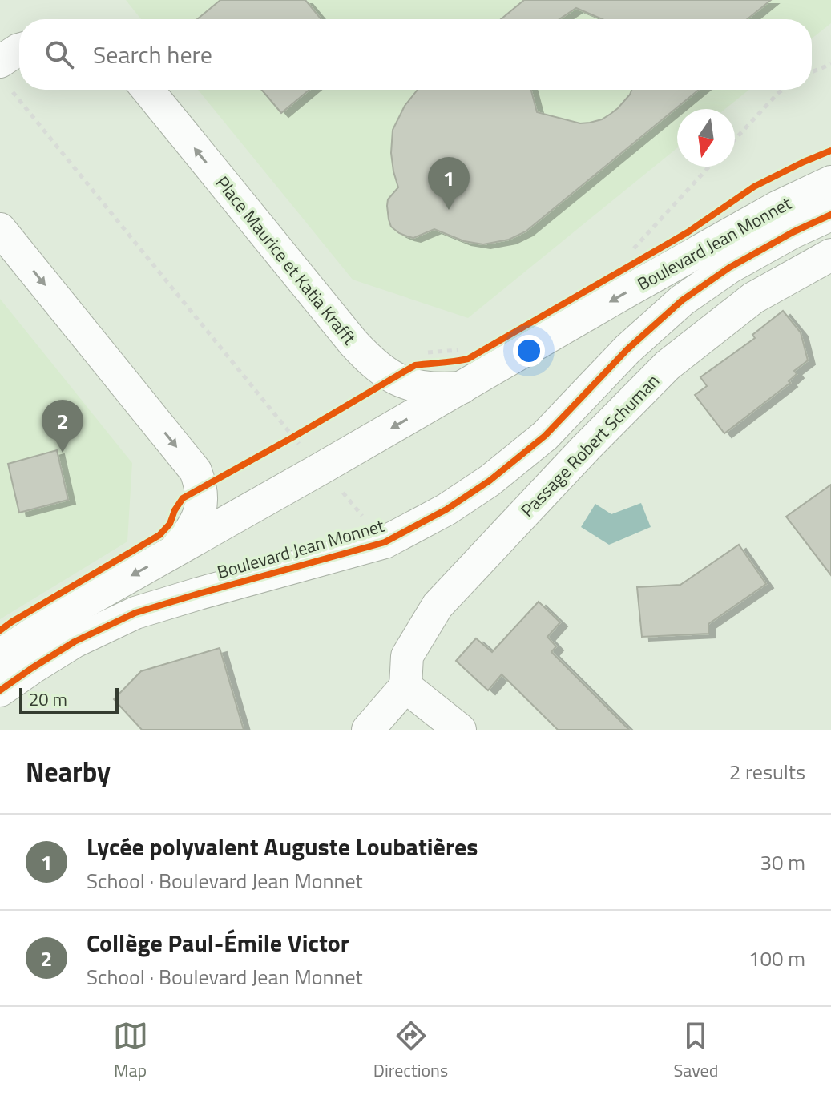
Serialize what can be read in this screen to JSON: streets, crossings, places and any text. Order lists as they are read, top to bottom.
{
  "streets": {
    "street": ["Boulevard Jean Monnet", "Place Maurice et Katia Krafft", "Passage Robert Schuman"]
  },
  "crossings": [
    ["Boulevard Jean Monnet", "Place Maurice et Katia Krafft"]
  ],
  "one_way": ["Place Maurice et Katia Krafft"],
  "scale_bar": "20 m",
  "north": "bottom",
  "page": {
    "search": "Search here",
    "pins": ["1", "2"],
    "scale": "20 m",
    "heading": ["Nearby", "2 results"],
    "list": [
      {
        "mark": "1",
        "name": "Lycée polyvalent Auguste Loubatières",
        "note": "School · Boulevard Jean Monnet",
        "value": "30 m"
      },
      {
        "mark": "2",
        "name": "Collège Paul-Émile Victor",
        "note": "School · Boulevard Jean Monnet",
        "value": "100 m"
      }
    ],
    "nav": ["Map", "Directions", "Saved"]
  }
}
